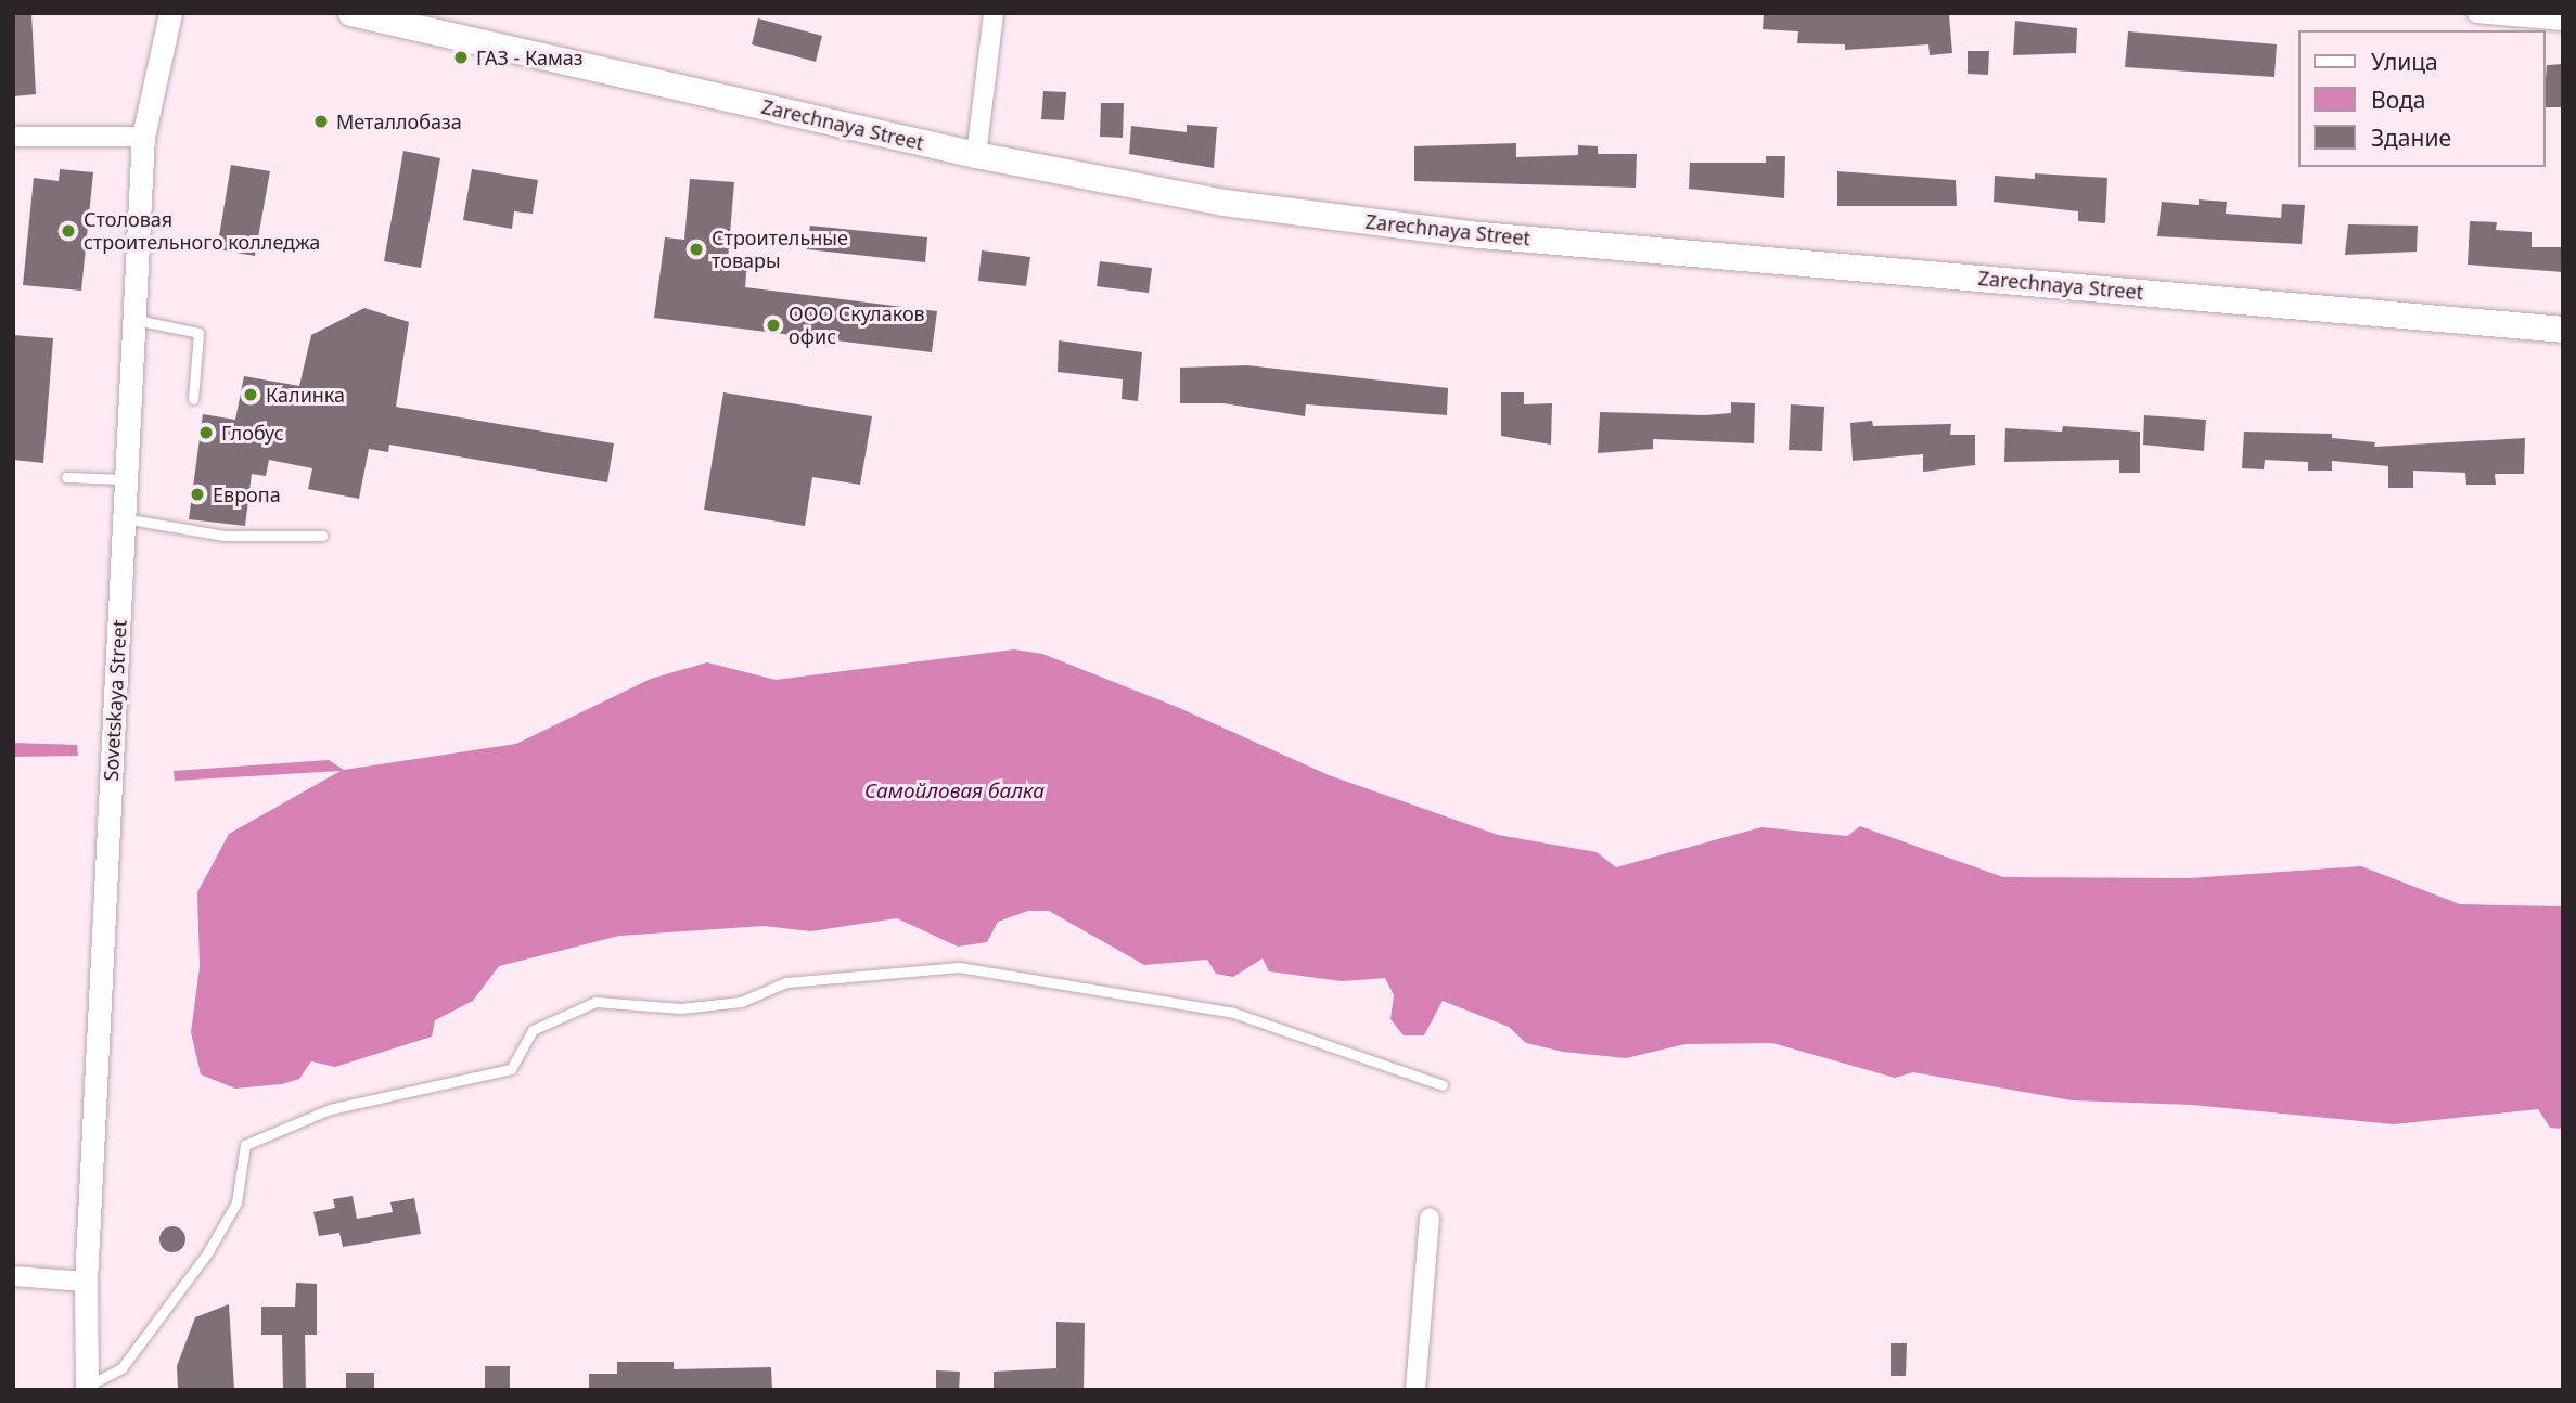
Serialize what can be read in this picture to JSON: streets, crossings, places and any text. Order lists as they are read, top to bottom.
{
  "streets": {
    "main road": ["Zarechnaya Street"],
    "street": ["Sovetskaya Street"]
  },
  "water": ["Самойловая балка"],
  "places": [
    "ГАЗ - Камаз",
    "Металлобаза",
    "Столовая строительного колледжа",
    "Строительные товары",
    "ООО Скулаков офис",
    "Калинка",
    "Глобус",
    "Европа"
  ],
  "legend": ["Улица", "Вода", "Здание"]
}
